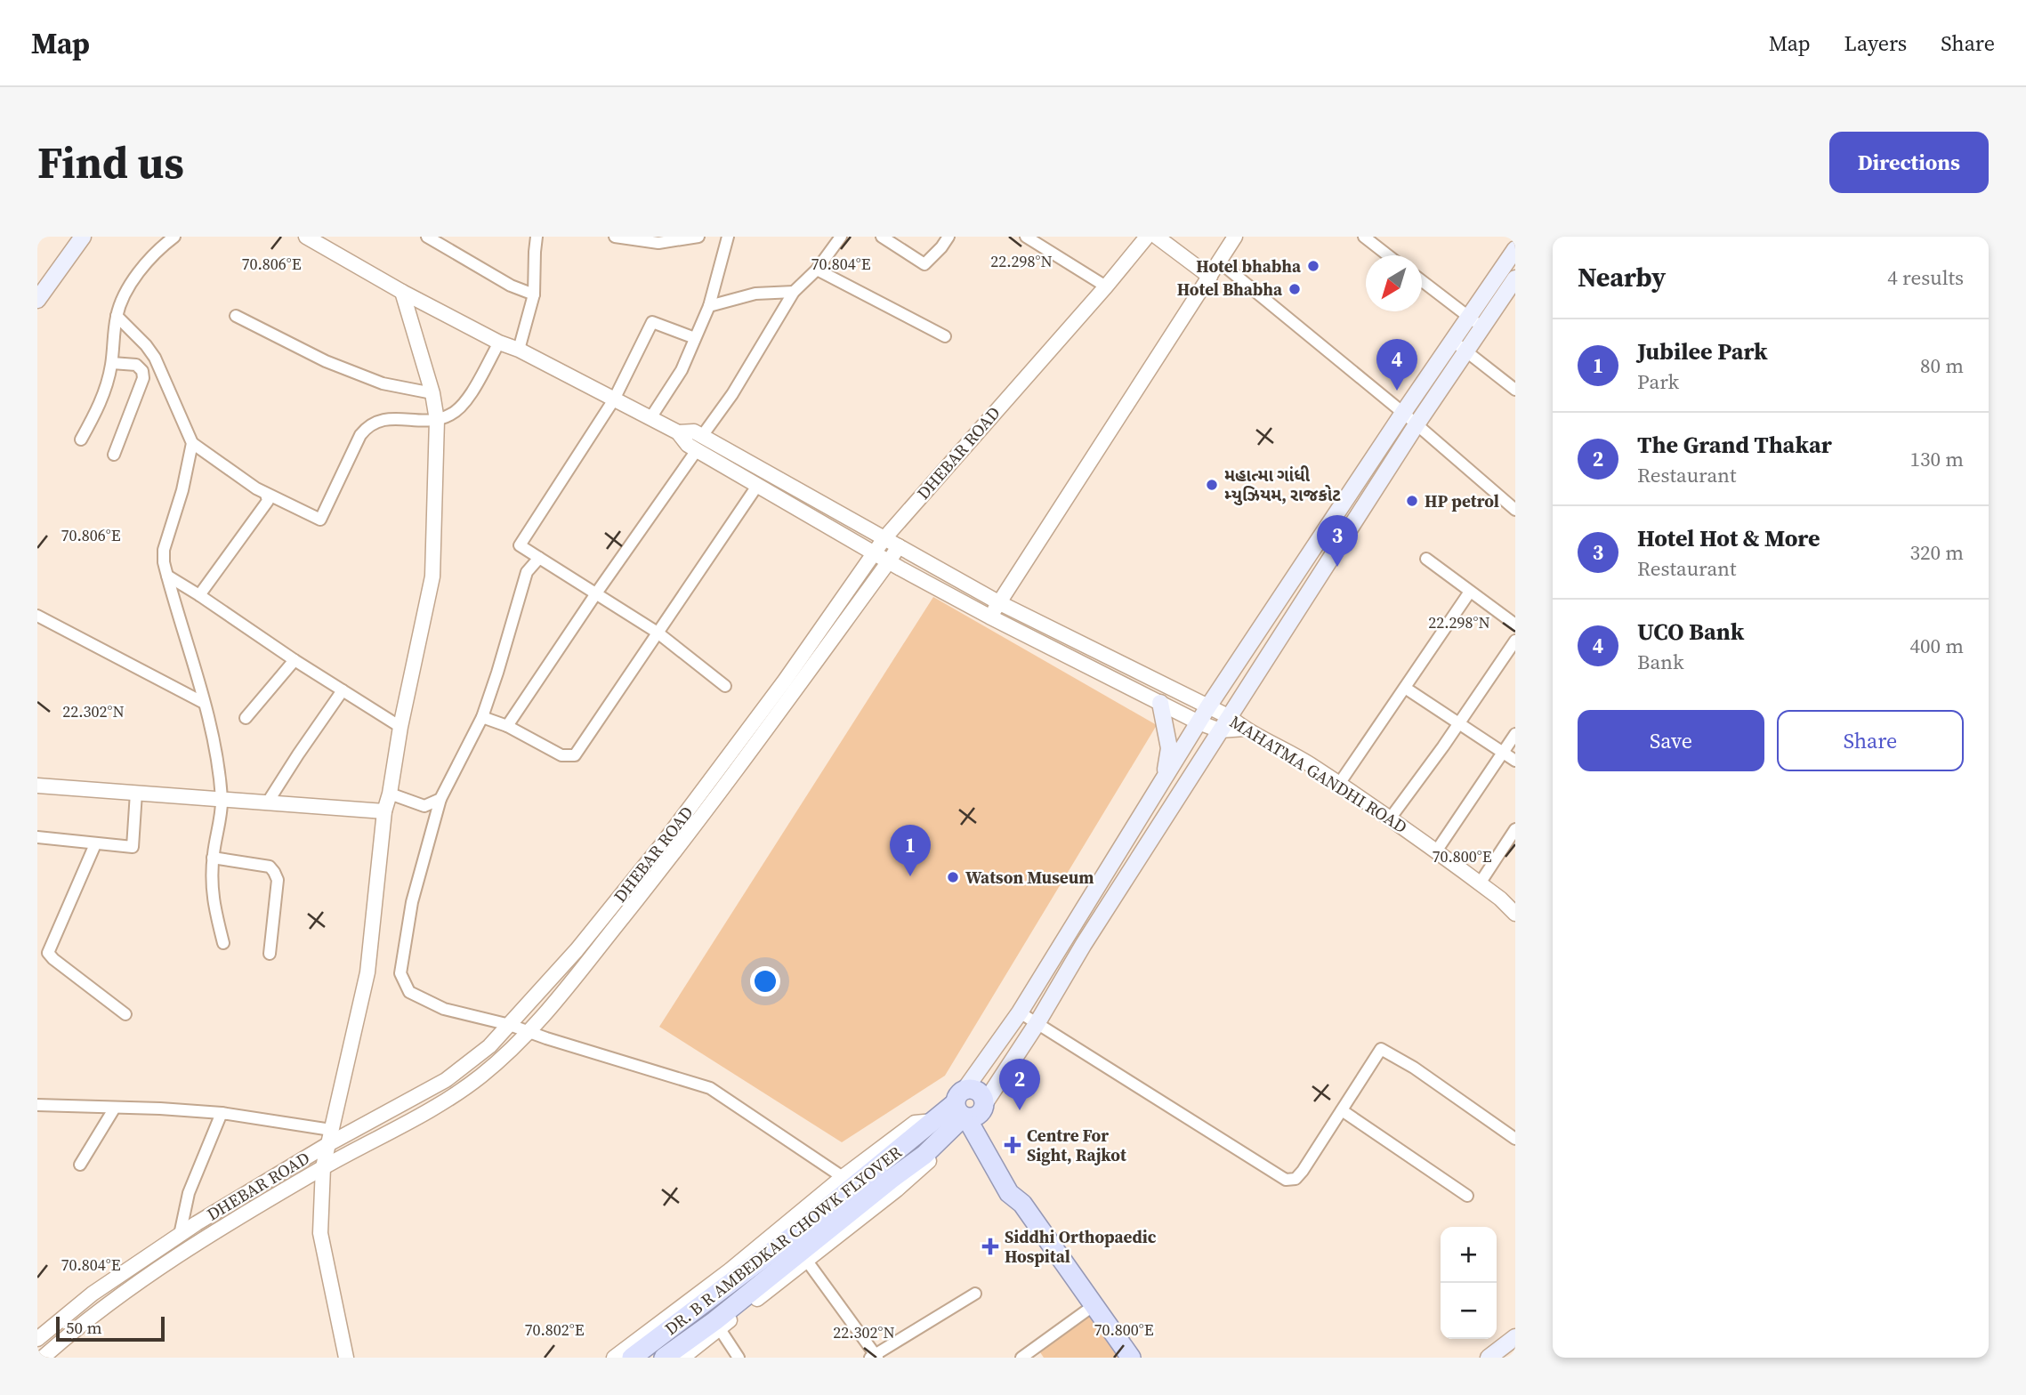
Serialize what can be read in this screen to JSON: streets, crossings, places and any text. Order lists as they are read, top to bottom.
{
  "streets": {
    "main road": ["DR. B R AMBEDKAR CHOWK FLYOVER"],
    "street": ["DHEBAR ROAD", "MAHATMA GANDHI ROAD"]
  },
  "crossings": [
    ["DHEBAR ROAD", "MAHATMA GANDHI ROAD"]
  ],
  "places": {
    "other": [
      "Hotel bhabha",
      "Hotel Bhabha",
      "મહાત્મા ગાંધી મ્યુઝિયમ, રાજકોટ",
      "HP petrol",
      "Watson Museum"
    ],
    "health": ["Centre For Sight, Rajkot", "Siddhi Orthopaedic Hospital"]
  },
  "scale_bar": "50 m",
  "north": "bottom left",
  "page": {
    "header": "Map",
    "nav": ["Map", "Layers", "Share"],
    "buttons": [
      "Directions",
      ["Save", "Share"]
    ],
    "title": "Find us",
    "heading": ["Nearby", "4 results"],
    "list": [
      {
        "mark": "1",
        "name": "Jubilee Park",
        "note": "Park",
        "value": "80 m"
      },
      {
        "mark": "2",
        "name": "The Grand Thakar",
        "note": "Restaurant",
        "value": "130 m"
      },
      {
        "mark": "3",
        "name": "Hotel Hot & More",
        "note": "Restaurant",
        "value": "320 m"
      },
      {
        "mark": "4",
        "name": "UCO Bank",
        "note": "Bank",
        "value": "400 m"
      }
    ],
    "pins": [
      "4",
      "3",
      "1",
      "2"
    ],
    "map_buttons": ["+", "−"],
    "scale": "50 m"
  },
  "coordinates": [
    "22.298°N",
    "70.806°E",
    "70.804°E",
    "22.302°N",
    "70.800°E",
    "70.802°E"
  ]
}
